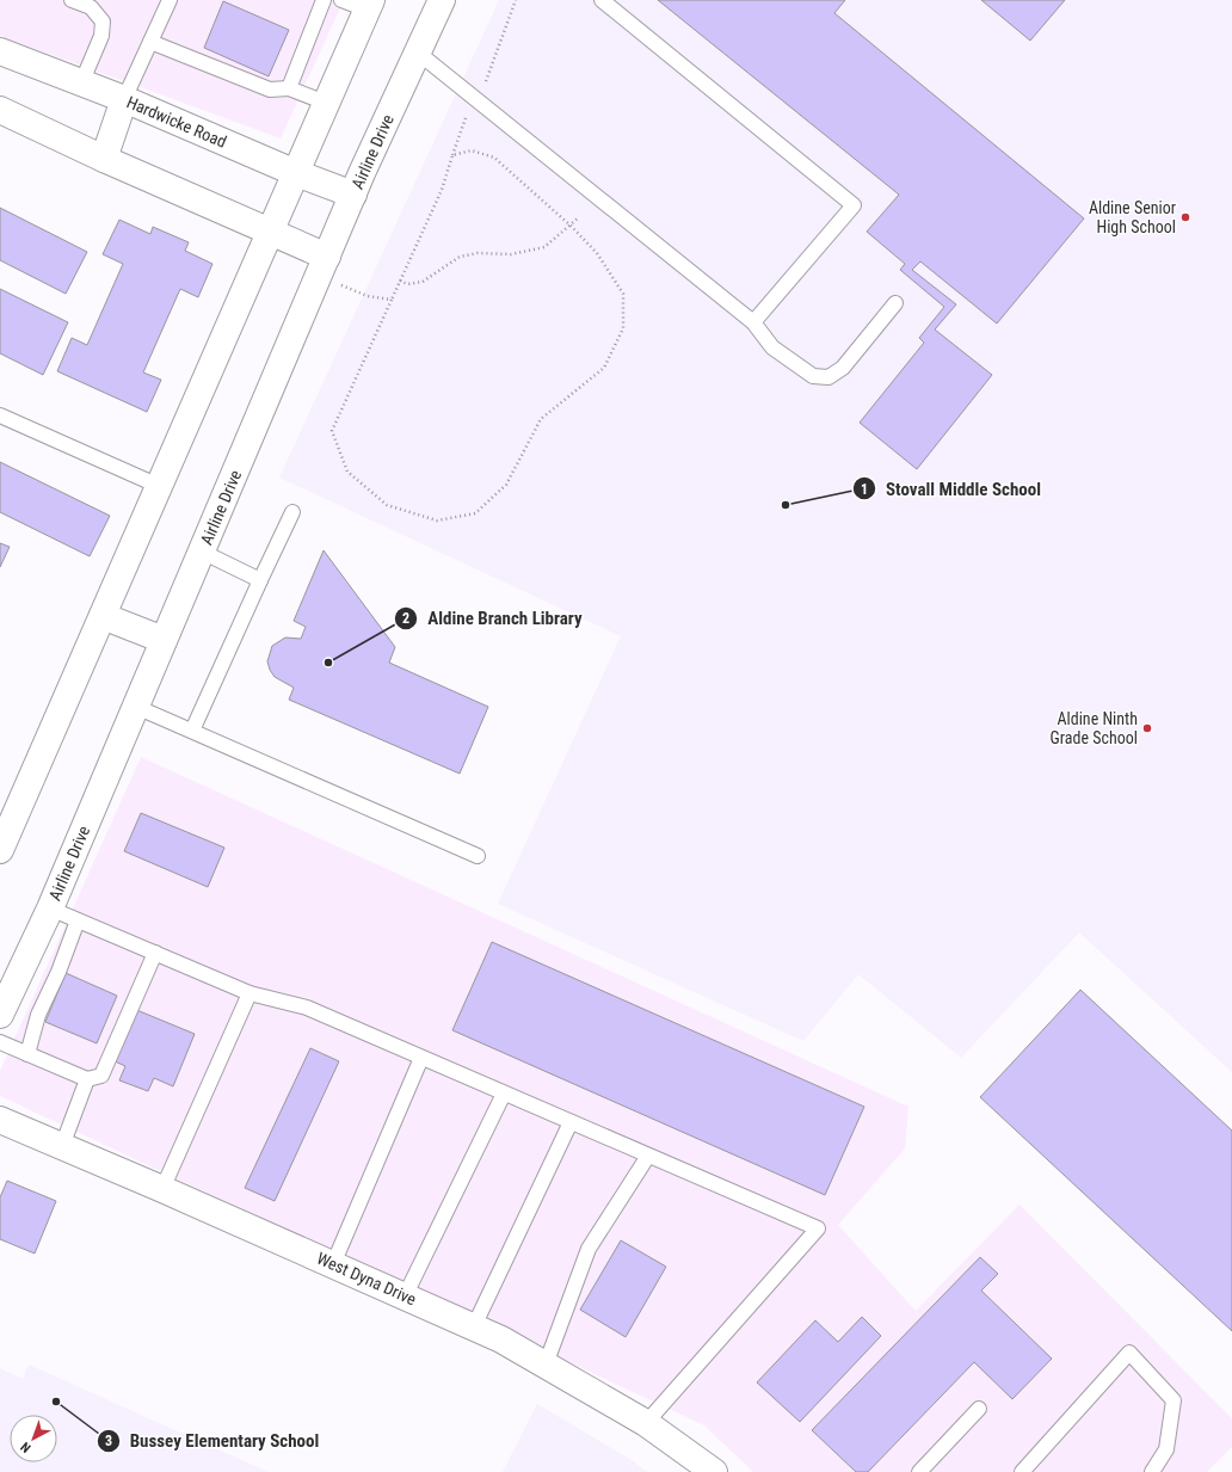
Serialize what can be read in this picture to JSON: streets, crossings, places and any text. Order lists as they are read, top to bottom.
{
  "streets": {
    "main road": ["Hardwicke Road", "Airline Drive", "West Dyna Drive"]
  },
  "crossings": [
    ["Hardwicke Road", "Airline Drive"]
  ],
  "places": [
    "Aldine Senior High School",
    "Stovall Middle School",
    "Aldine Branch Library",
    "Aldine Ninth Grade School",
    "Bussey Elementary School"
  ],
  "north": "bottom left"
}
